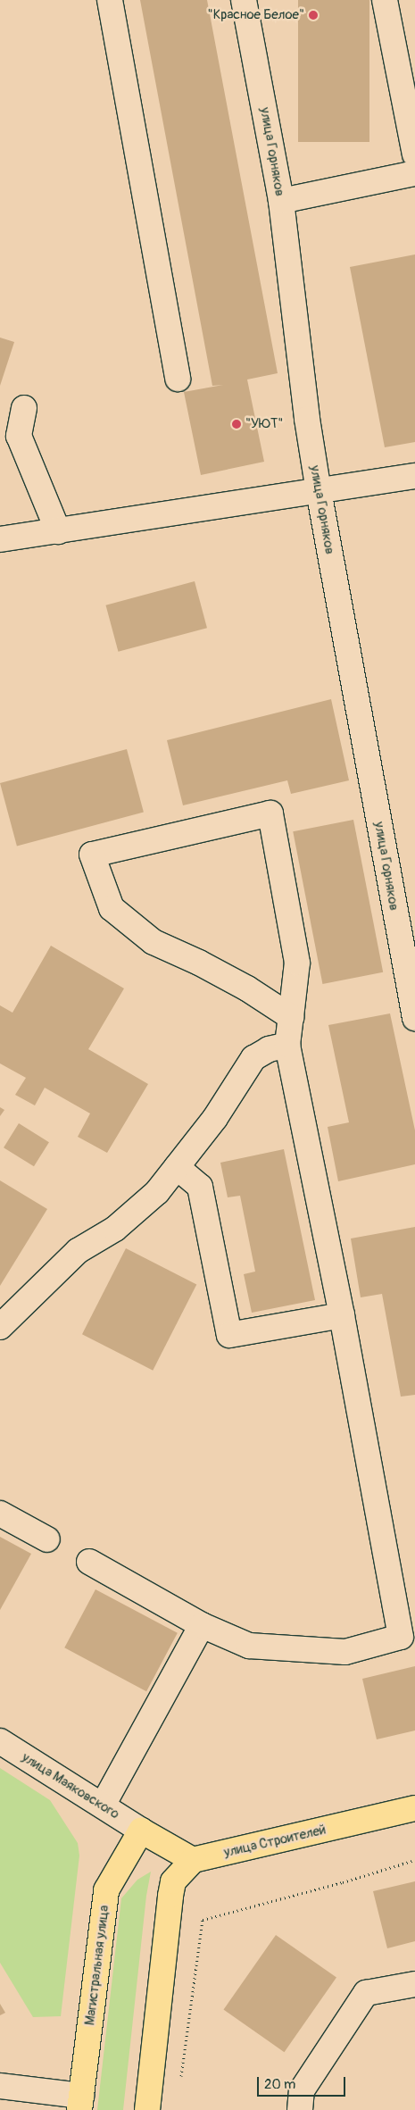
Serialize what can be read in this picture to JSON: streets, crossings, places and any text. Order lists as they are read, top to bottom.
{
  "streets": {
    "main road": ["улица Строителей", "Магистральная улица"],
    "street": ["улица Горняков", "улица Маяковского"]
  },
  "crossings": [
    ["улица Маяковского", "Магистральная улица"]
  ],
  "places": ["\"Красное Белое\"", "\"УЮТ\""],
  "scale_bar": "20 m"
}
